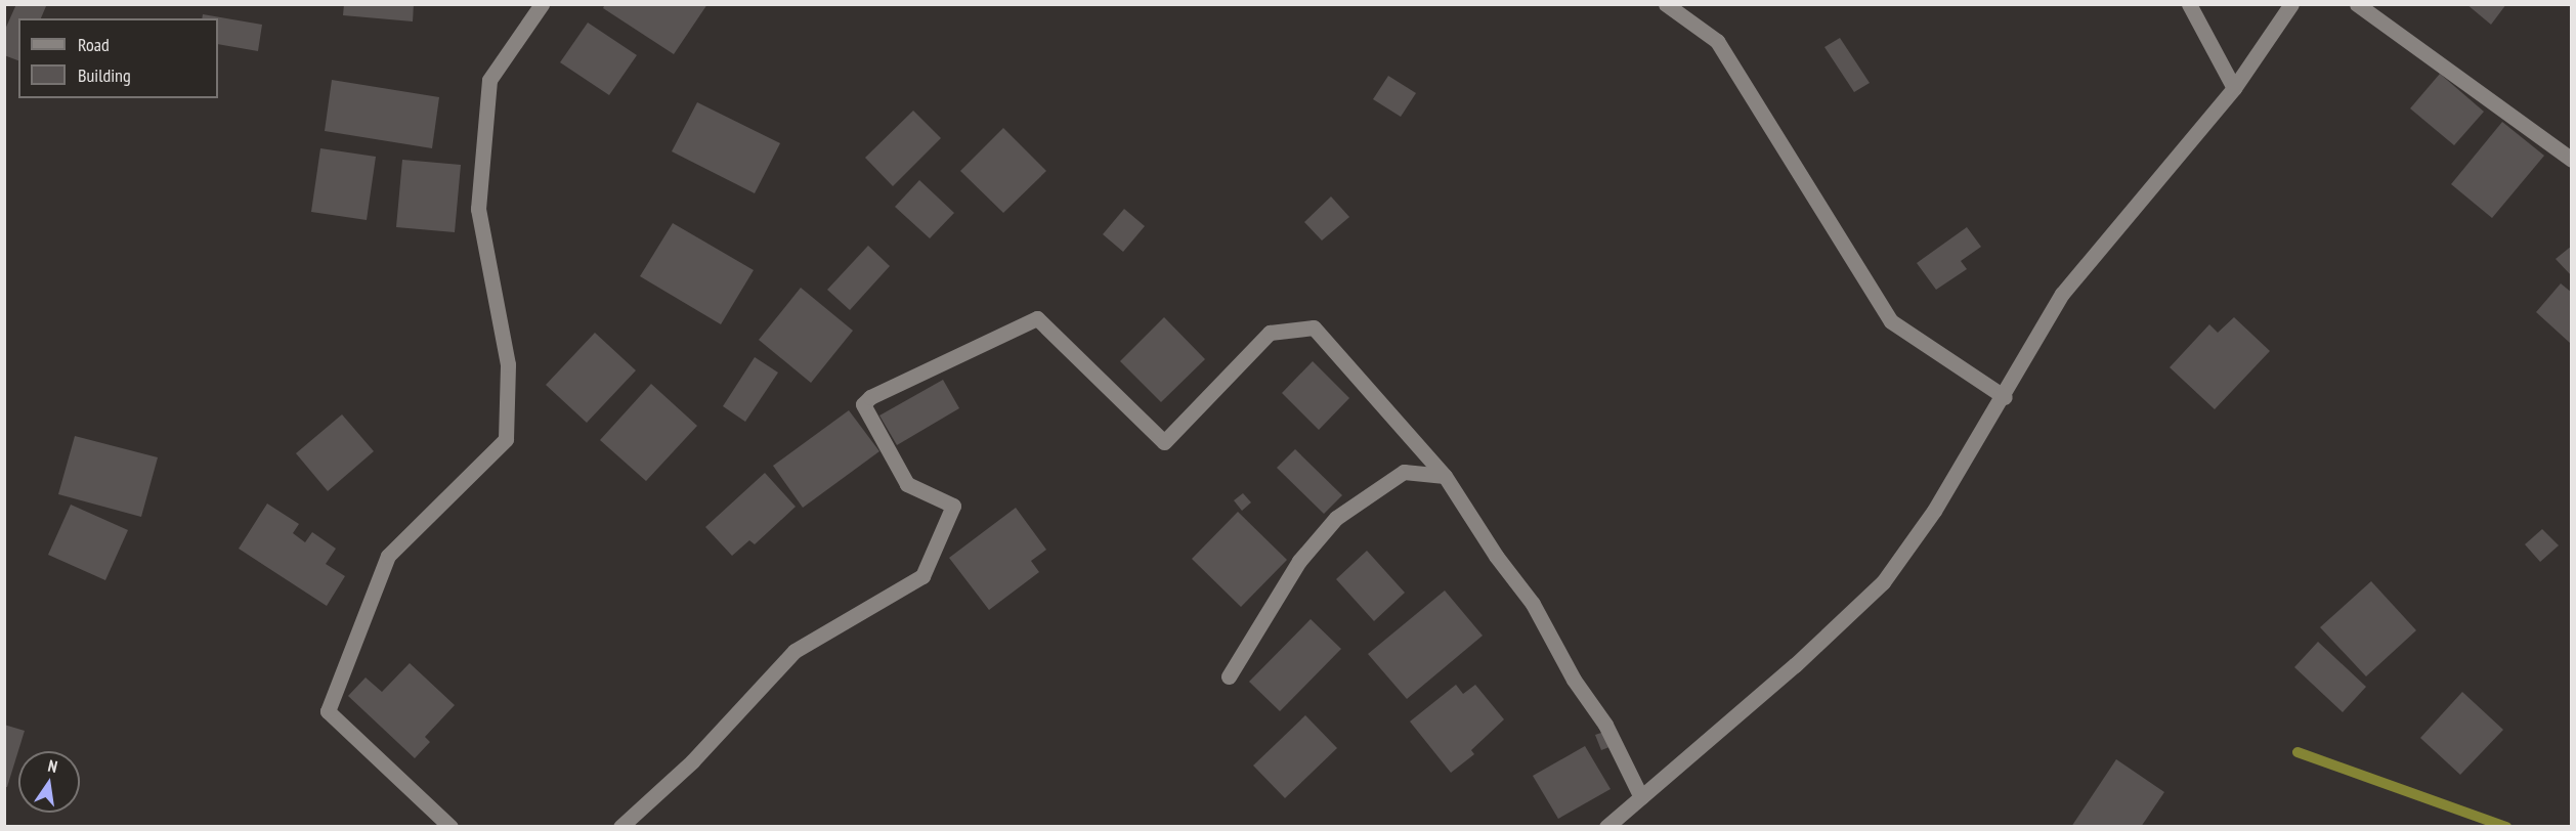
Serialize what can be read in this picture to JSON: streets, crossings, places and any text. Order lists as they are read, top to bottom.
{
  "legend": ["Road", "Building"],
  "north": "top"
}
